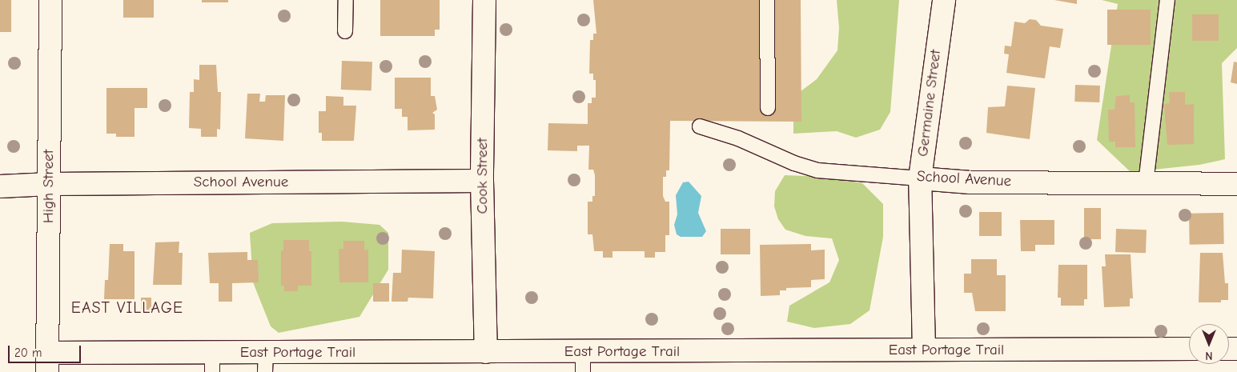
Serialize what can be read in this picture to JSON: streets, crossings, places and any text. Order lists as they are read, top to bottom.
{
  "streets": {
    "street": [
      "Germaine Street",
      "Cook Street",
      "School Avenue",
      "High Street",
      "East Portage Trail"
    ]
  },
  "crossings": [
    ["Germaine Street", "School Avenue"],
    ["Germaine Street", "East Portage Trail"],
    ["Cook Street", "School Avenue"],
    ["Cook Street", "East Portage Trail"],
    ["School Avenue", "High Street"],
    ["High Street", "East Portage Trail"]
  ],
  "districts": ["EAST VILLAGE"],
  "scale_bar": "20 m",
  "north": "bottom"
}
